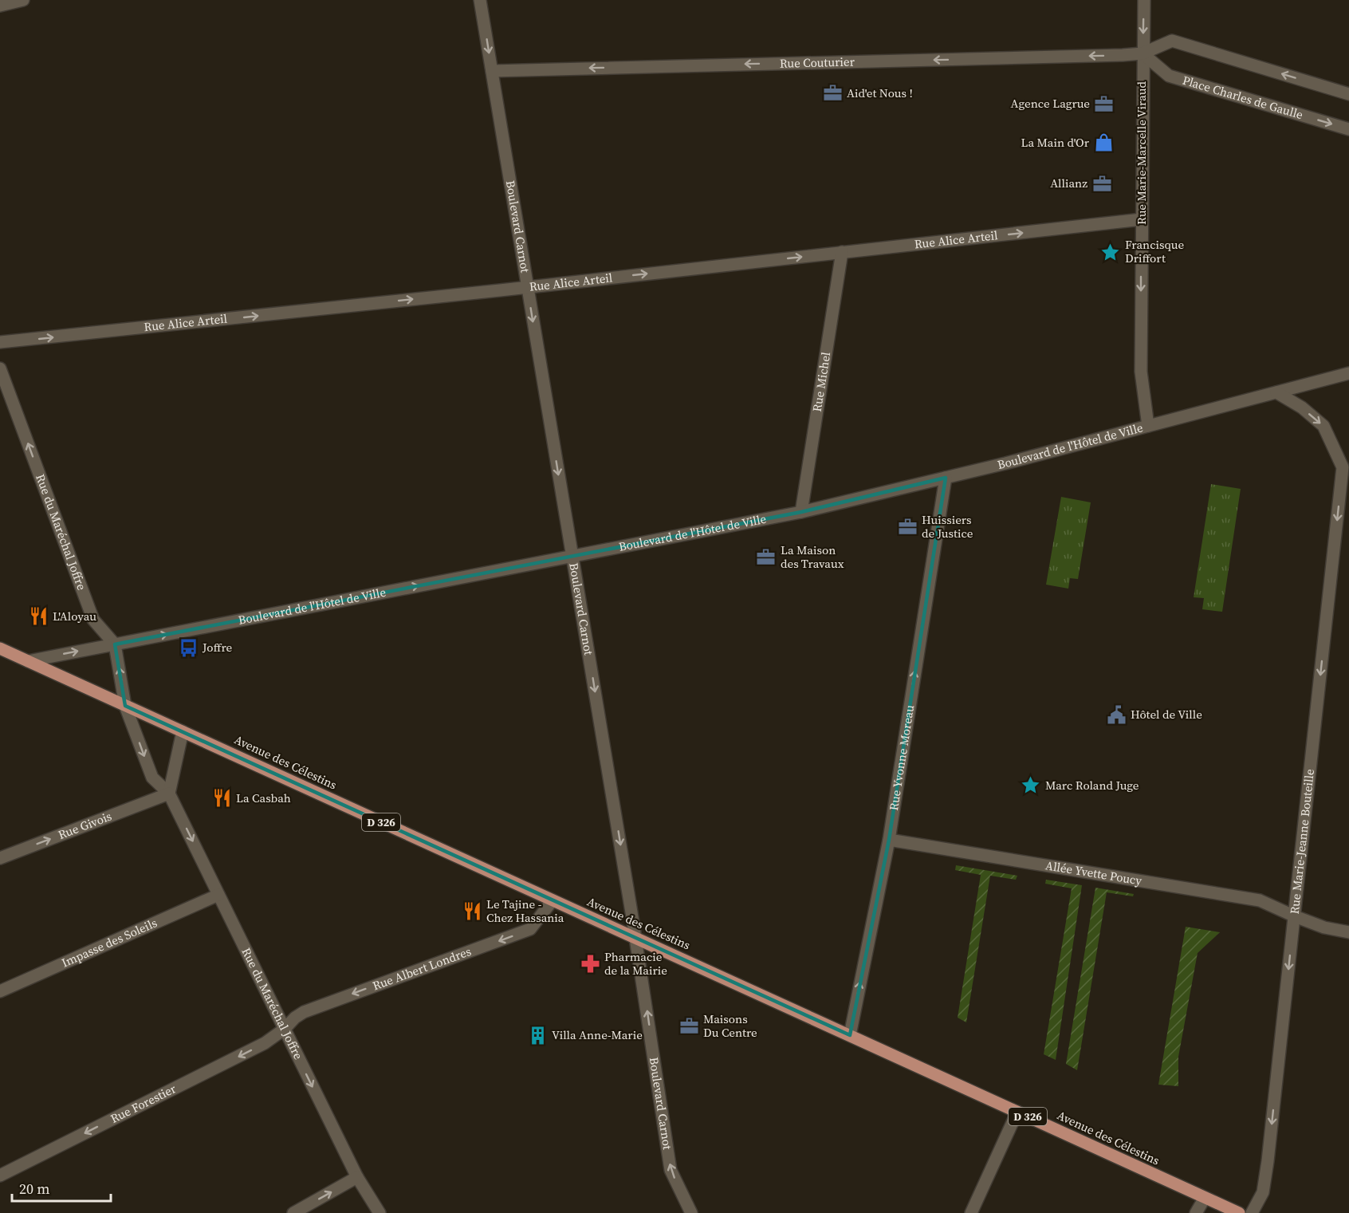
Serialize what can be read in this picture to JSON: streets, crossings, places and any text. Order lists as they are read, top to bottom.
{
  "streets": {
    "main road": ["Avenue des Célestins", "D 326"],
    "street": [
      "Rue Couturier",
      "Place Charles de Gaulle",
      "Rue Marie-Marcelle Viraud",
      "Boulevard Carnot",
      "Rue Alice Arteil",
      "Rue Michel",
      "Boulevard de l'Hôtel de Ville",
      "Rue du Maréchal Joffre",
      "Rue Yvonne Moreau",
      "Rue Givois",
      "Rue Marie-Jeanne Bouteille",
      "Allée Yvette Poucy",
      "Impasse des Soleils",
      "Rue Albert Londres",
      "Rue Forestier"
    ]
  },
  "crossings": [
    ["Rue Couturier", "Place Charles de Gaulle"],
    ["Rue Couturier", "Rue Marie-Marcelle Viraud"],
    ["Rue Couturier", "Boulevard Carnot"],
    ["Place Charles de Gaulle", "Rue Marie-Marcelle Viraud"],
    ["Rue Marie-Marcelle Viraud", "Rue Alice Arteil"],
    ["Rue Marie-Marcelle Viraud", "Boulevard de l'Hôtel de Ville"],
    ["Boulevard Carnot", "Rue Alice Arteil"],
    ["Boulevard Carnot", "Boulevard de l'Hôtel de Ville"],
    ["Boulevard Carnot", "Avenue des Célestins"],
    ["Rue Alice Arteil", "Rue Michel"],
    ["Rue Michel", "Boulevard de l'Hôtel de Ville"],
    ["Boulevard de l'Hôtel de Ville", "Rue du Maréchal Joffre"],
    ["Boulevard de l'Hôtel de Ville", "Rue Yvonne Moreau"],
    ["Boulevard de l'Hôtel de Ville", "Avenue des Célestins"],
    ["Boulevard de l'Hôtel de Ville", "Rue Marie-Jeanne Bouteille"],
    ["Rue du Maréchal Joffre", "Avenue des Célestins"],
    ["Rue du Maréchal Joffre", "Rue Givois"],
    ["Rue du Maréchal Joffre", "Impasse des Soleils"],
    ["Rue du Maréchal Joffre", "Rue Albert Londres"],
    ["Rue du Maréchal Joffre", "Rue Forestier"],
    ["Rue Yvonne Moreau", "Avenue des Célestins"],
    ["Rue Yvonne Moreau", "Allée Yvette Poucy"],
    ["Avenue des Célestins", "Rue Albert Londres"],
    ["Rue Marie-Jeanne Bouteille", "Allée Yvette Poucy"],
    ["Rue Albert Londres", "Rue Forestier"]
  ],
  "one_way": [
    "Rue Couturier",
    "Rue Marie-Marcelle Viraud",
    "Rue Alice Arteil",
    "Boulevard de l'Hôtel de Ville",
    "Rue Yvonne Moreau",
    "Rue Givois",
    "Rue Marie-Jeanne Bouteille",
    "Rue Albert Londres",
    "Rue Forestier"
  ],
  "places": {
    "office": [
      "Aid'et Nous !",
      "Agence Lagrue",
      "Allianz",
      "Huissiers de Justice",
      "La Maison des Travaux",
      "Maisons Du Centre"
    ],
    "shop": ["La Main d'Or"],
    "place": ["Francisque Driffort", "Marc Roland Juge"],
    "restaurant": ["L'Aloyau", "La Casbah", "Le Tajine - Chez Hassania"],
    "bus stop": ["Joffre"],
    "public building": ["Hôtel de Ville"],
    "pharmacy": ["Pharmacie de la Mairie"],
    "building": ["Villa Anne-Marie"]
  },
  "scale_bar": "20 m"
}
